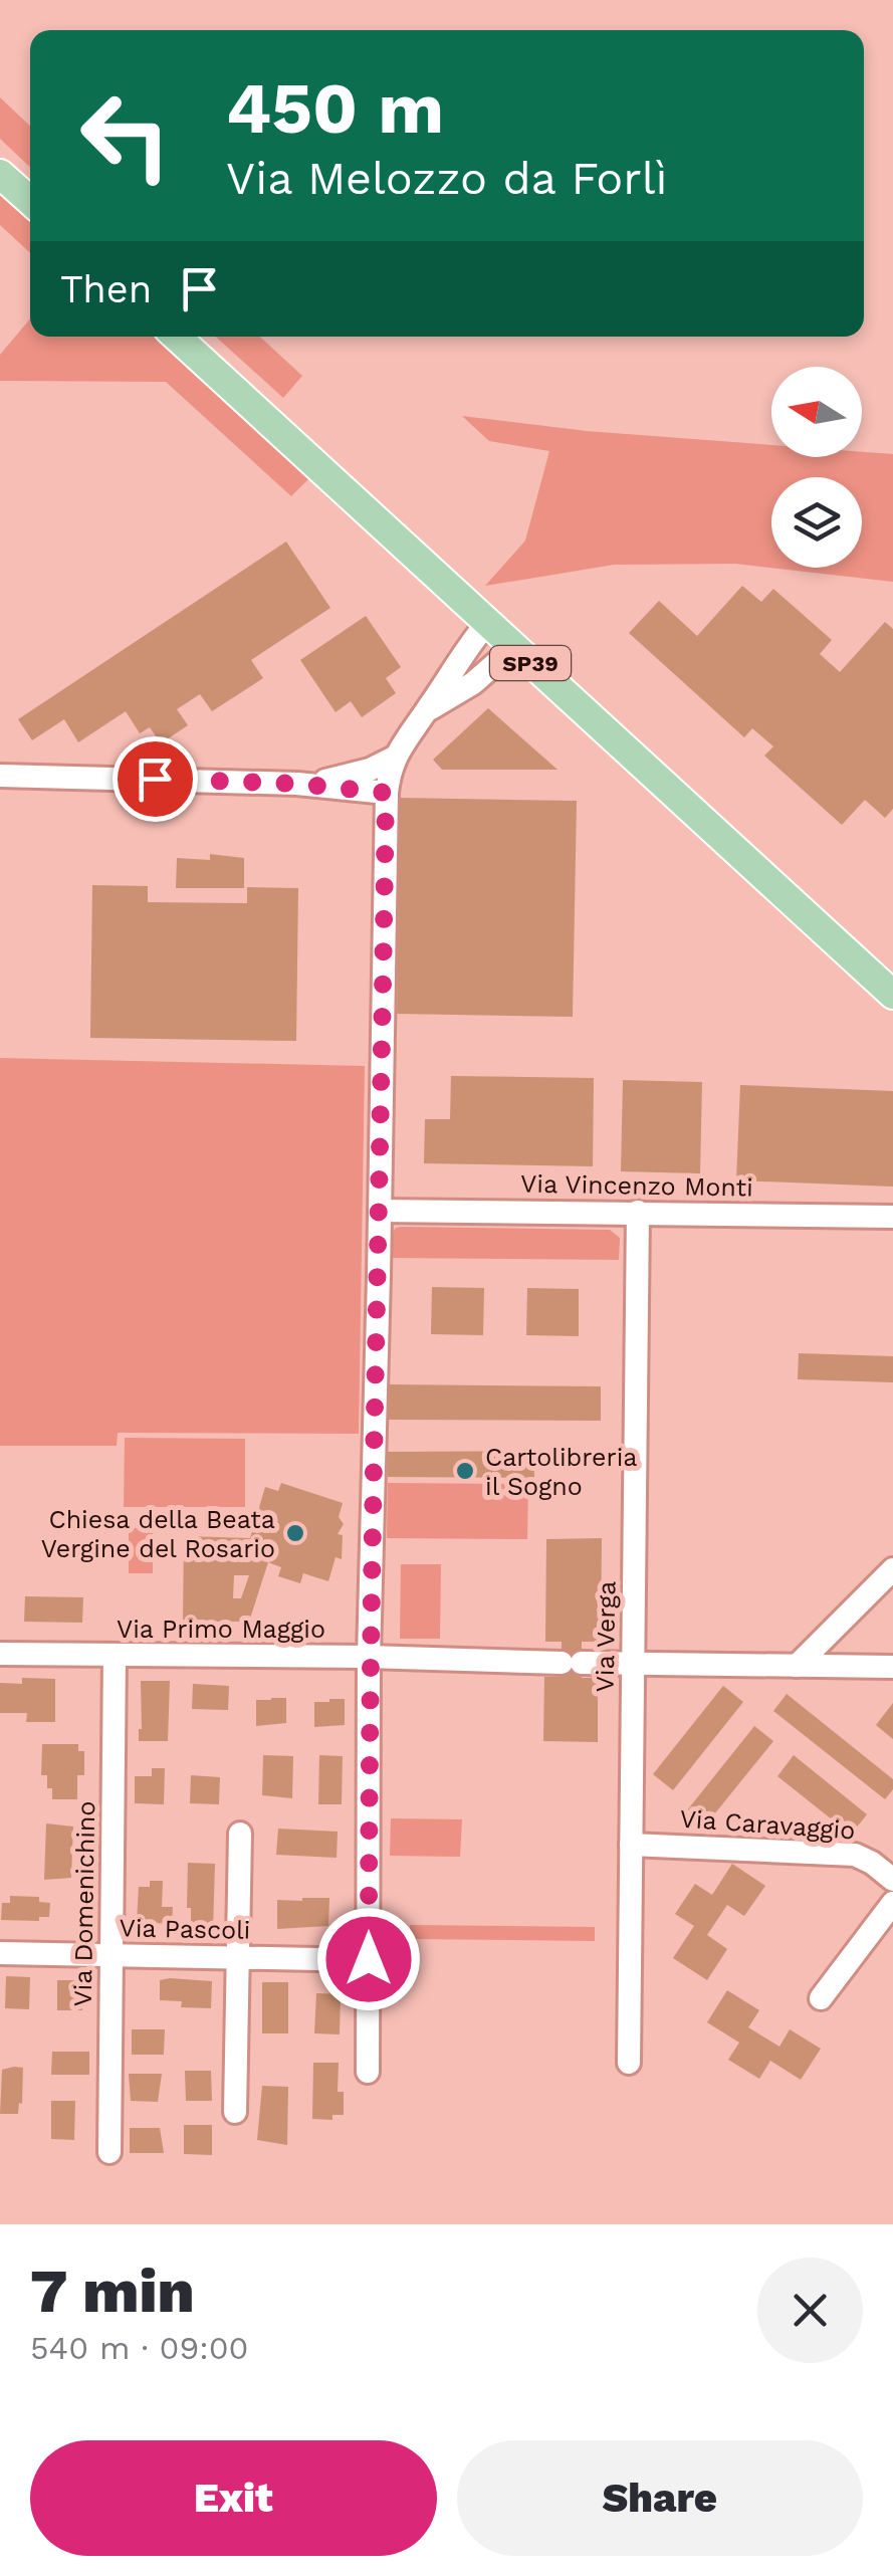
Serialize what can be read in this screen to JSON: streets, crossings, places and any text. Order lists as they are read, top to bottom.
{
  "streets": {
    "main road": ["SP39"],
    "street": [
      "Via Vincenzo Monti",
      "Via Primo Maggio",
      "Via Verga",
      "Via Caravaggio",
      "Via Domenichino",
      "Via Pascoli"
    ]
  },
  "crossings": [
    ["Via Vincenzo Monti", "Via Verga"],
    ["Via Primo Maggio", "Via Verga"],
    ["Via Primo Maggio", "Via Domenichino"],
    ["Via Verga", "Via Caravaggio"],
    ["Via Domenichino", "Via Pascoli"]
  ],
  "places": ["Cartolibreria il Sogno", "Chiesa della Beata Vergine del Rosario"],
  "north": "left",
  "page": {
    "turn": ["450 m", "Via Melozzo da Forlì"],
    "then": "Then",
    "heading": ["7 min", "540 m · 09:00"],
    "buttons": ["Exit", "Share"]
  }
}
